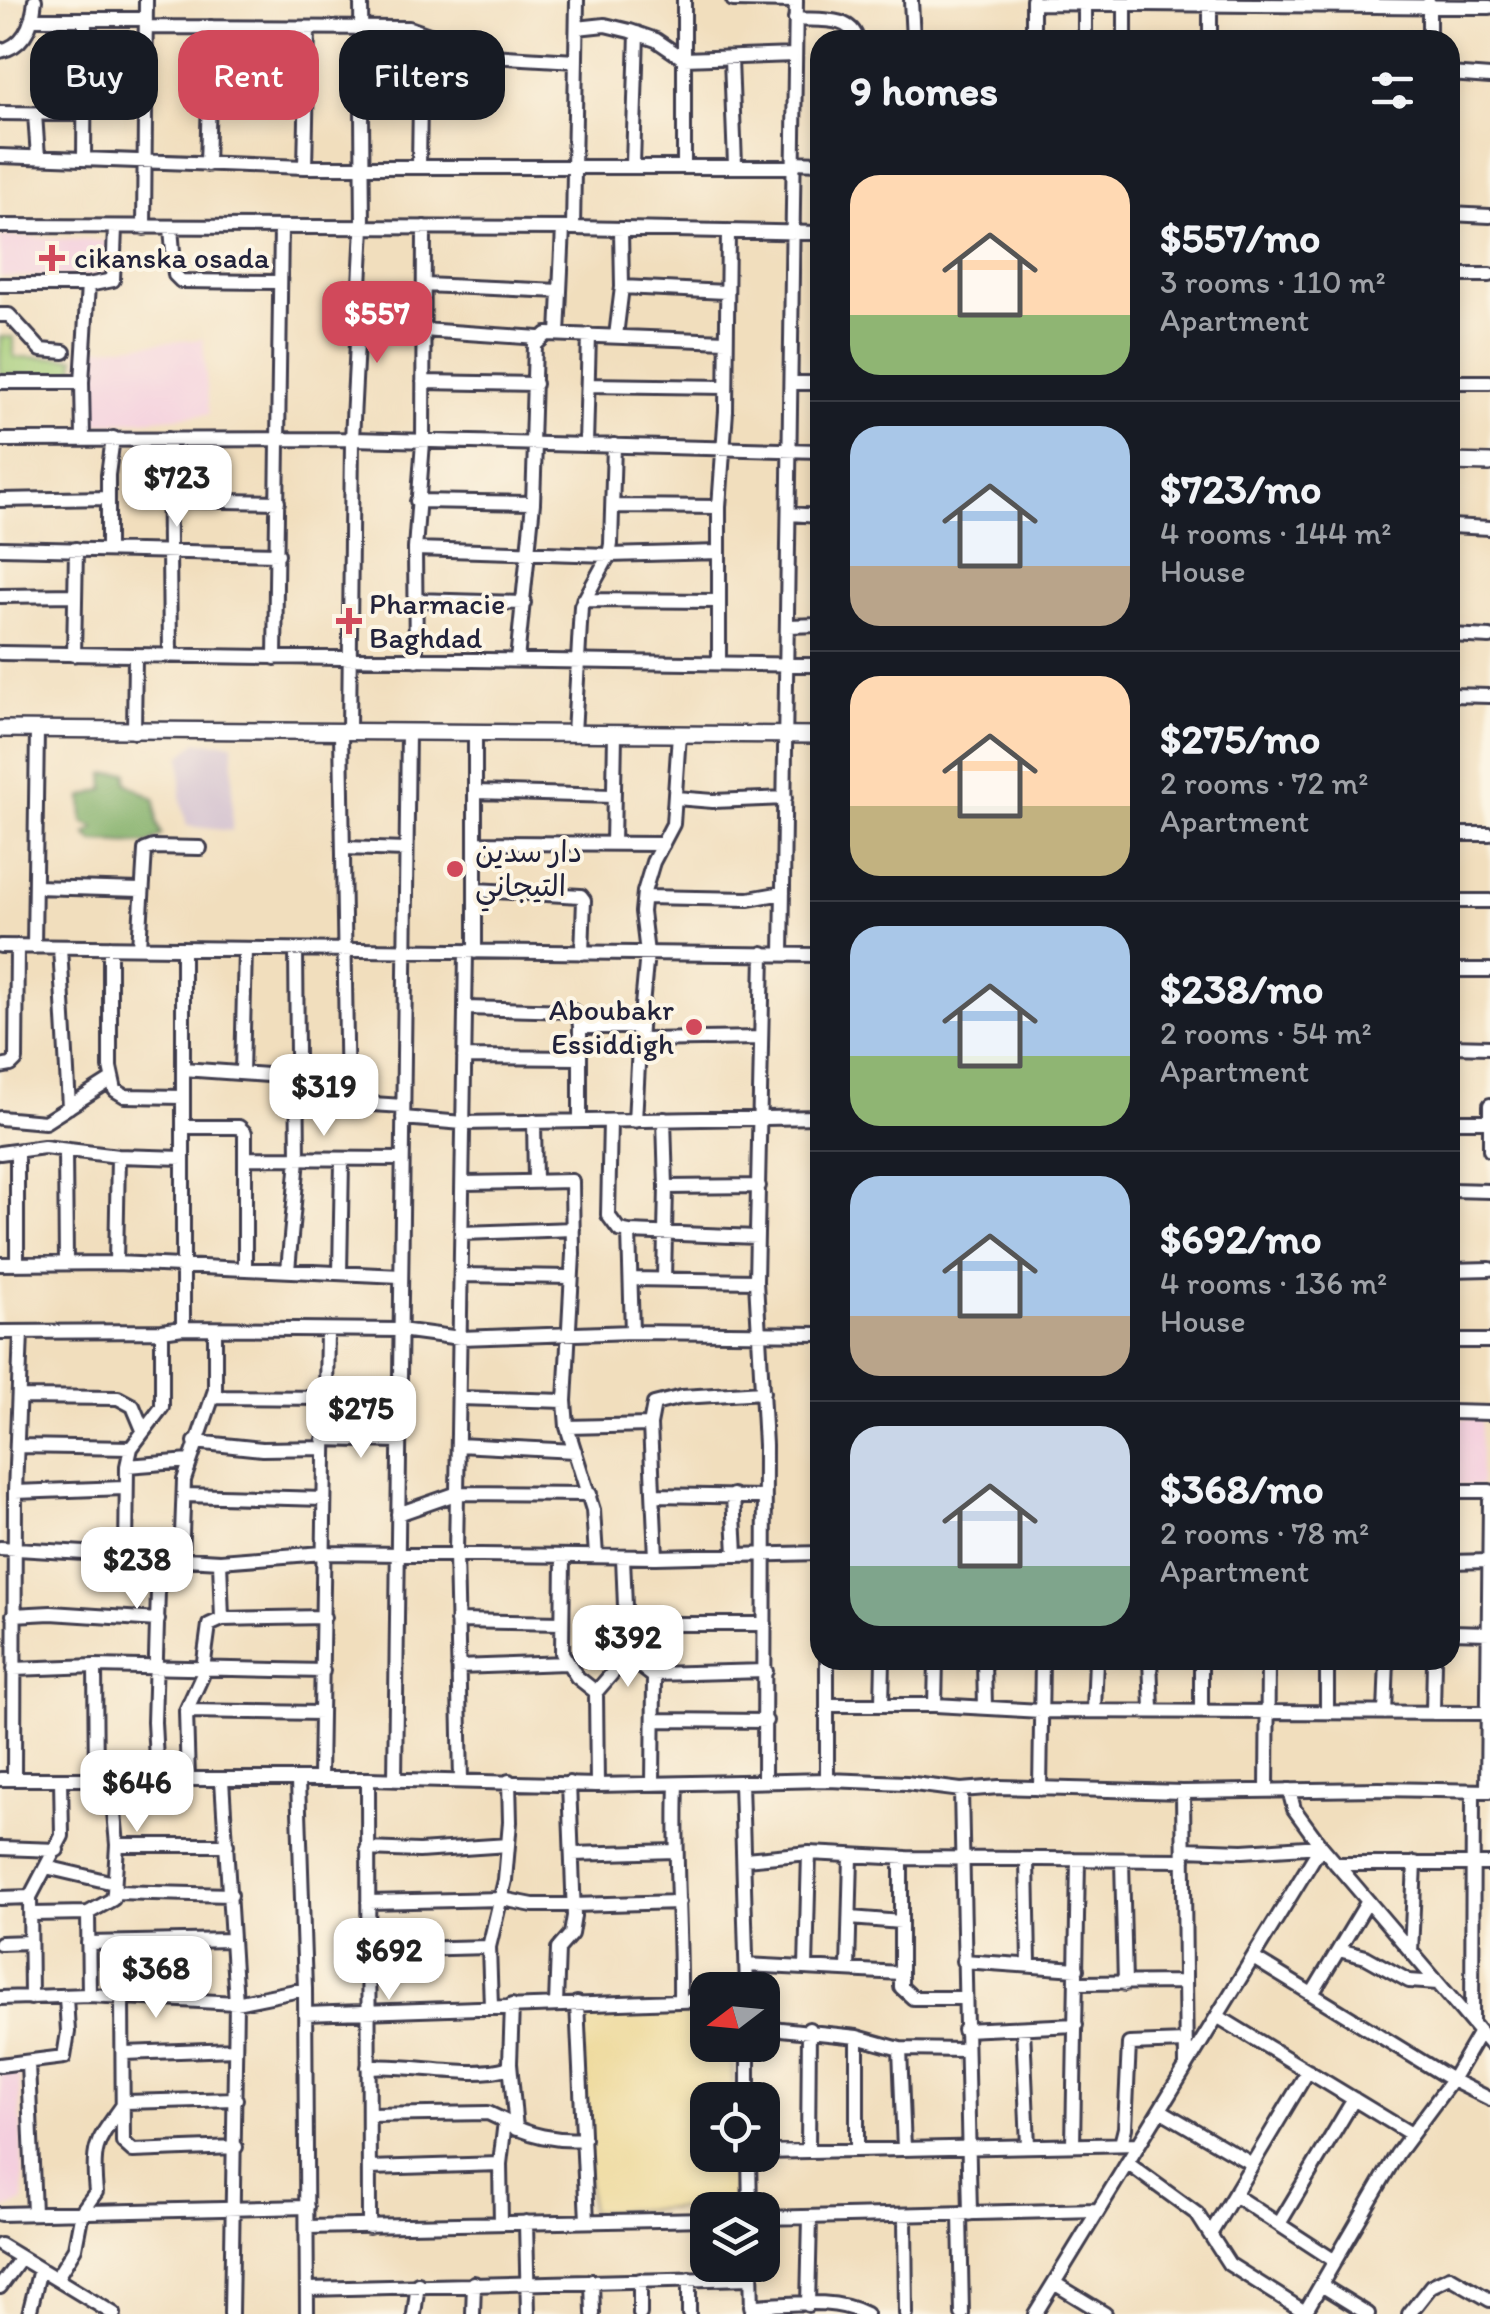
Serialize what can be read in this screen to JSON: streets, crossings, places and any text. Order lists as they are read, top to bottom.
{
  "places": {
    "health": ["cikanska osada", "Pharmacie Baghdad"],
    "other": ["دار سدين التيجاني", "Aboubakr Essiddigh"]
  },
  "north": "left",
  "page": {
    "chip": ["Buy", "Rent", "Filters"],
    "heading": "9 homes",
    "list": [
      {
        "name": "$557/mo",
        "note": "3 rooms · 110 m² · Apartment"
      },
      {
        "name": "$723/mo",
        "note": "4 rooms · 144 m² · House"
      },
      {
        "name": "$275/mo",
        "note": "2 rooms · 72 m² · Apartment"
      },
      {
        "name": "$238/mo",
        "note": "2 rooms · 54 m² · Apartment"
      },
      {
        "name": "$692/mo",
        "note": "4 rooms · 136 m² · House"
      },
      {
        "name": "$368/mo",
        "note": "2 rooms · 78 m² · Apartment"
      }
    ],
    "price": [
      "$557",
      "$723",
      "$319",
      "$275",
      "$238",
      "$392",
      "$646",
      "$692",
      "$368"
    ]
  }
}
